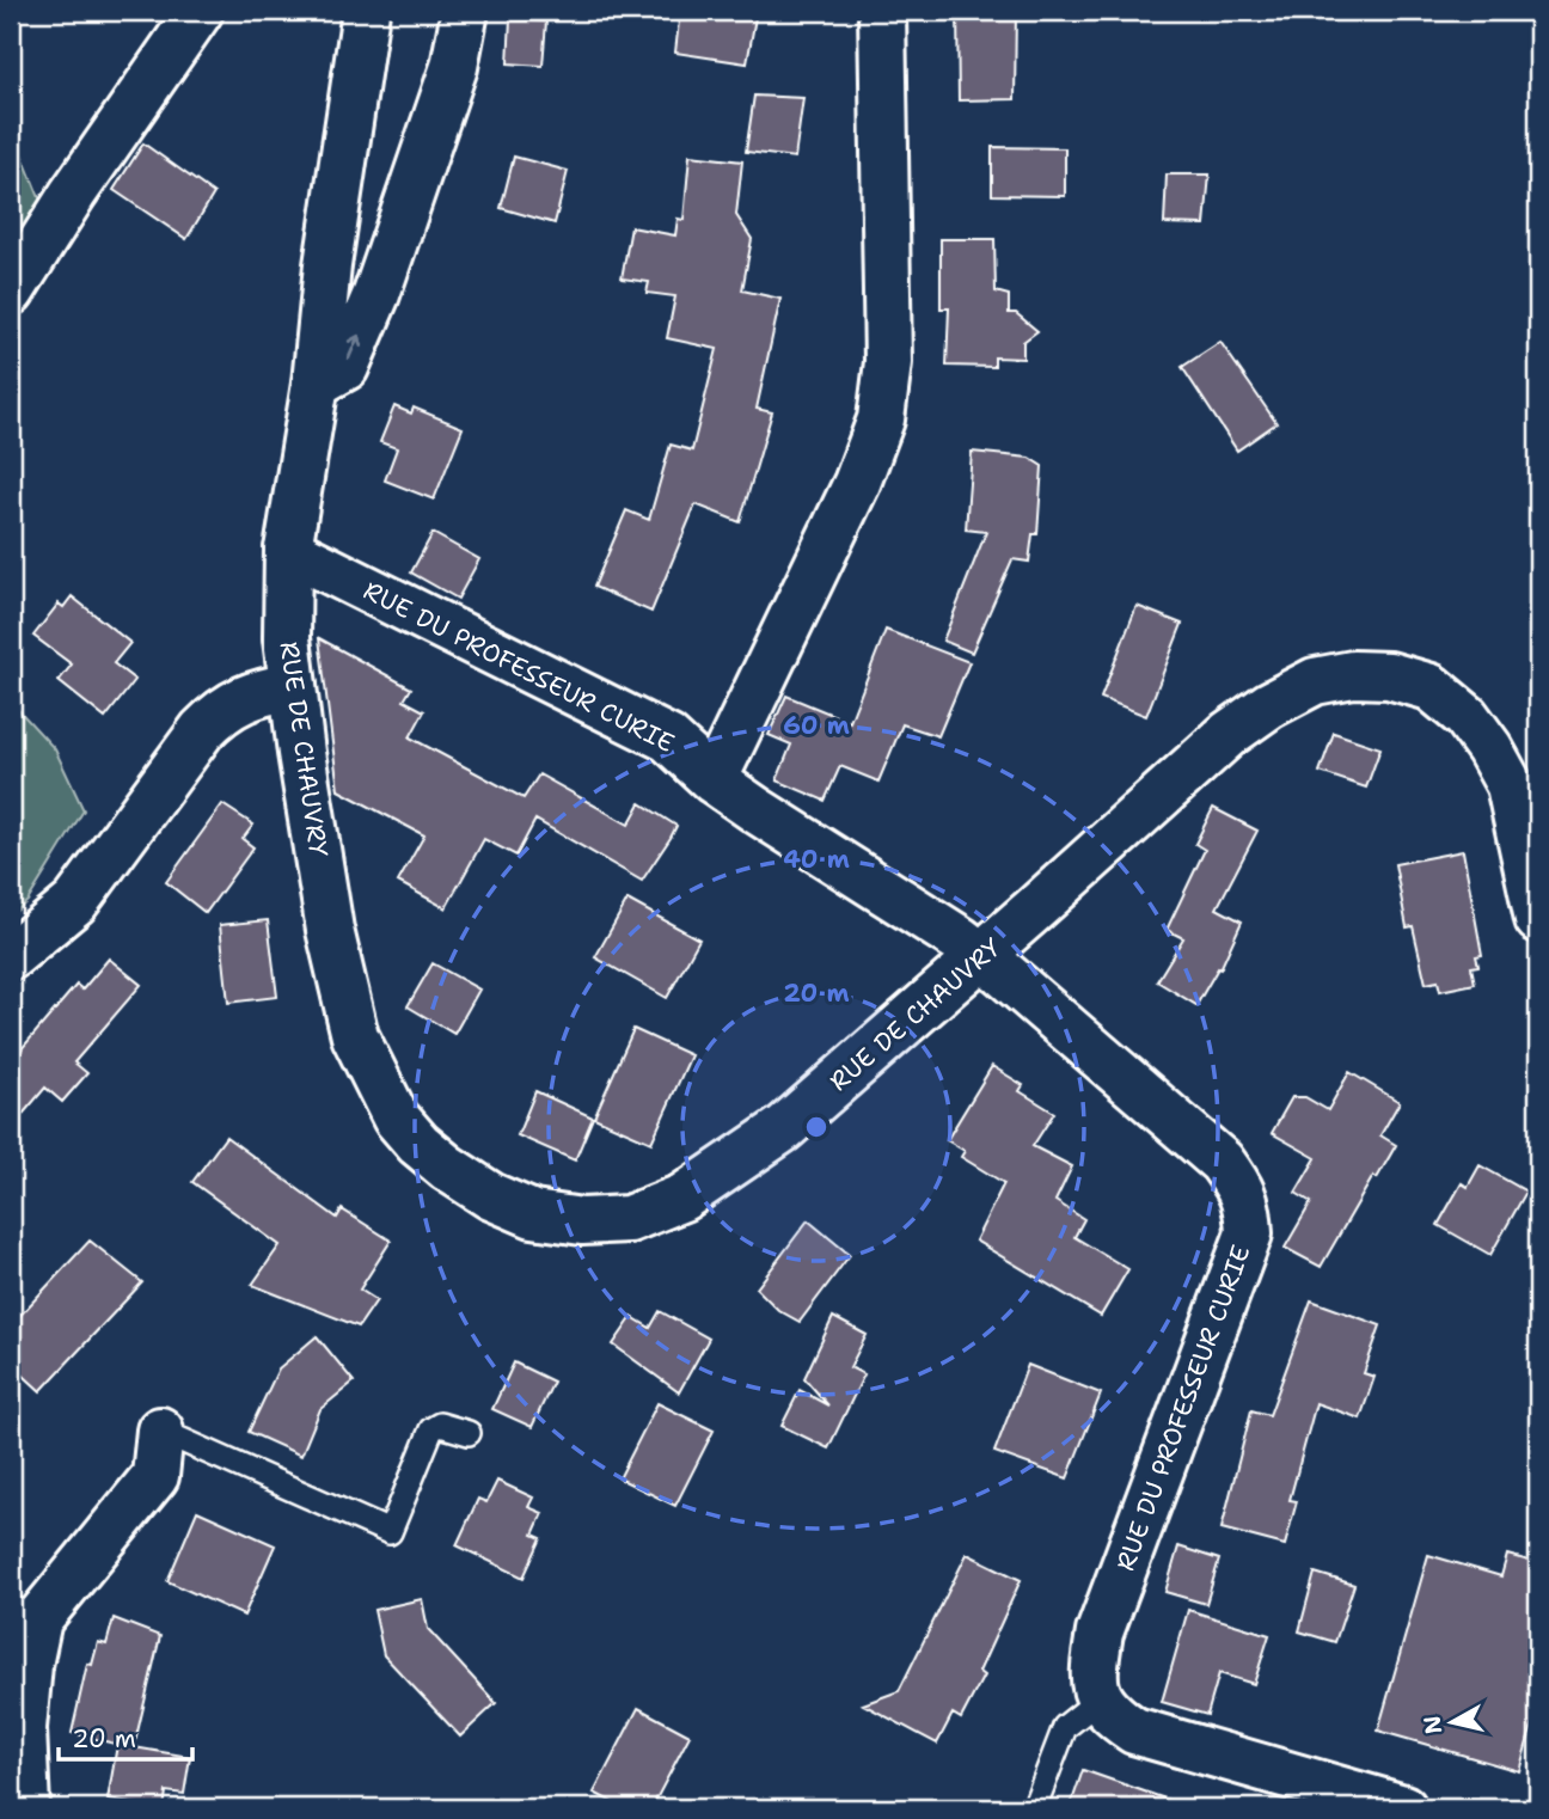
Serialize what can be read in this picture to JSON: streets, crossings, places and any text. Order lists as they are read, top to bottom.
{
  "streets": {
    "street": ["RUE DU PROFESSEUR CURIE", "RUE DE CHAUVRY"]
  },
  "crossings": [
    ["RUE DU PROFESSEUR CURIE", "RUE DE CHAUVRY"]
  ],
  "scale_bar": "20 m",
  "north": "left",
  "rings": ["60 m", "40 m", "20 m"]
}
